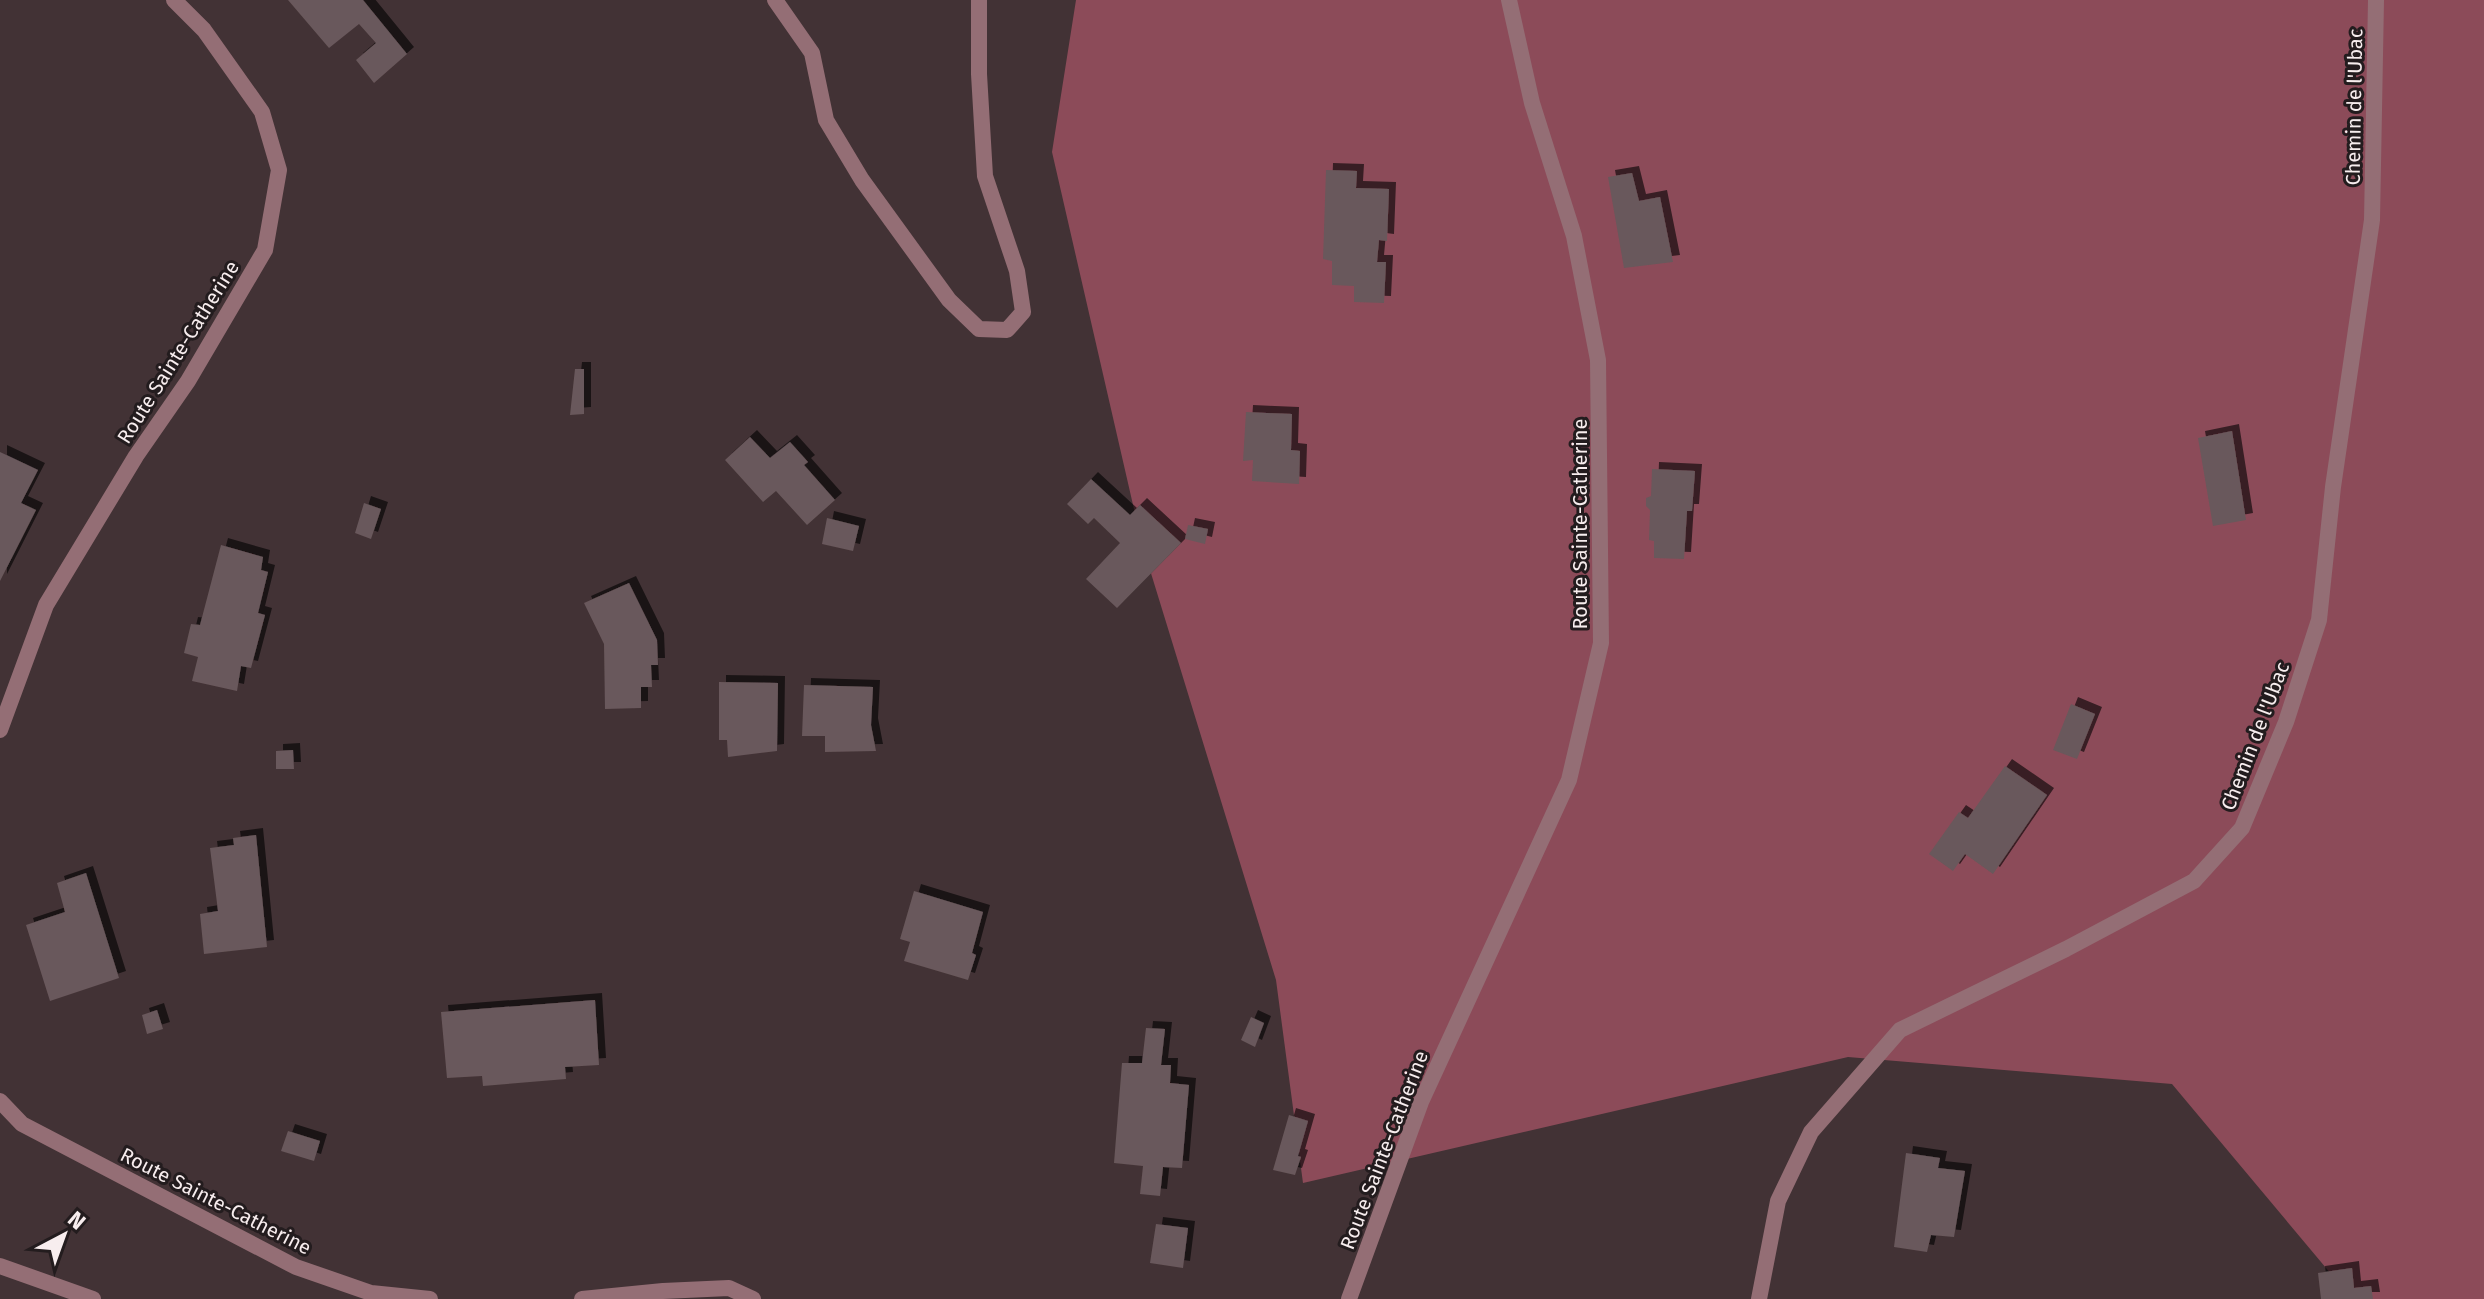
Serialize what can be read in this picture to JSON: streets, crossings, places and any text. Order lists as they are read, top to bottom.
{
  "streets": {
    "street": ["Chemin de l'Ubac", "Route Sainte-Catherine"]
  },
  "north": "top right"
}
